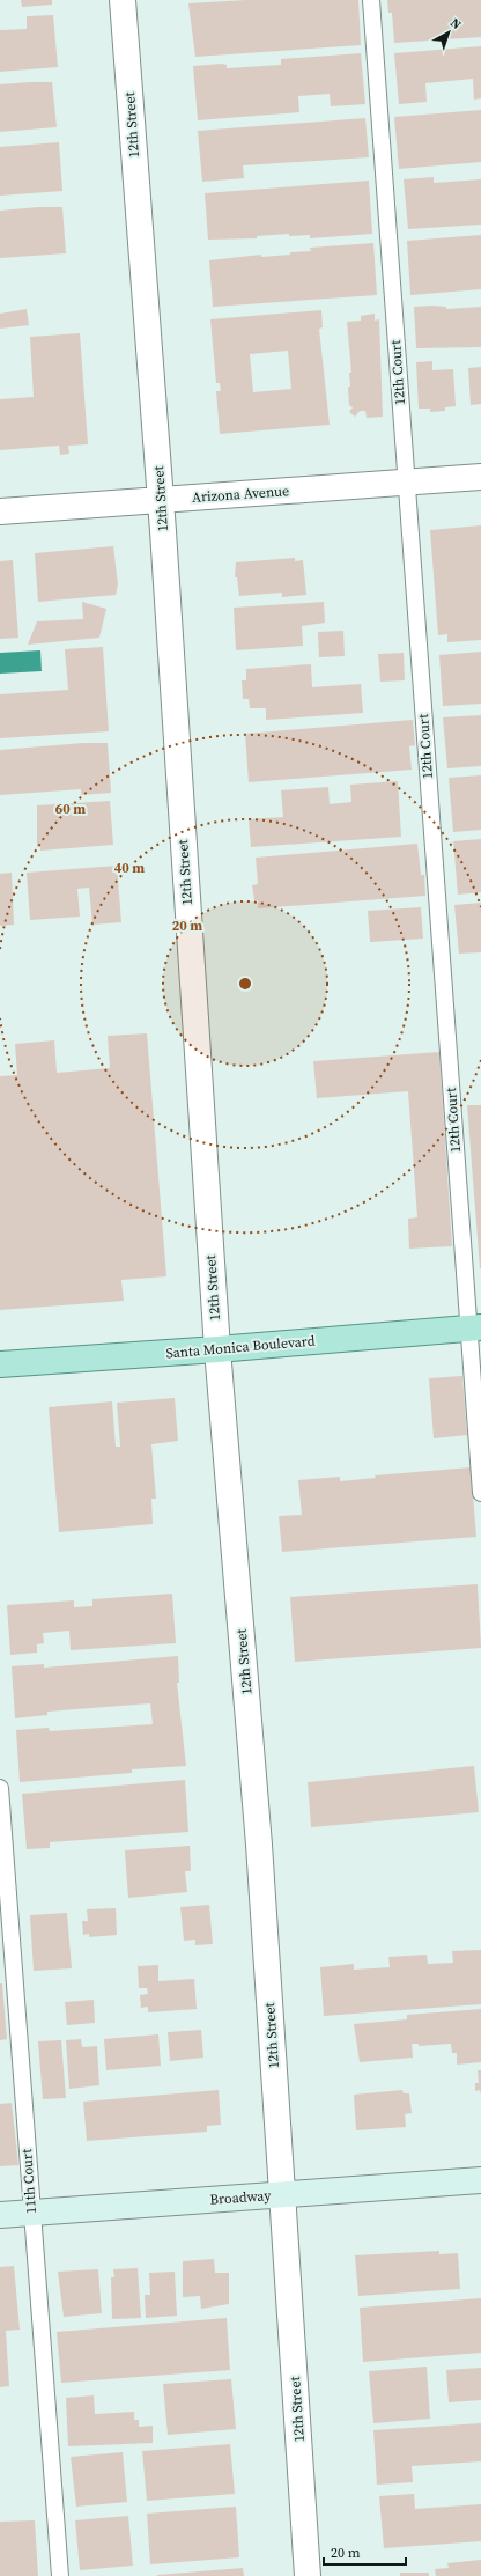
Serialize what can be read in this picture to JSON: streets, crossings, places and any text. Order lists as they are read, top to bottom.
{
  "streets": {
    "main road": ["Santa Monica Boulevard"],
    "street": ["12th Street", "Arizona Avenue", "Broadway"],
    "lane": ["12th Court", "11th Court"]
  },
  "crossings": [
    ["12th Street", "Arizona Avenue"],
    ["12th Street", "Santa Monica Boulevard"],
    ["12th Street", "Broadway"],
    ["12th Court", "Arizona Avenue"],
    ["12th Court", "Santa Monica Boulevard"],
    ["11th Court", "Broadway"]
  ],
  "scale_bar": "20 m",
  "north": "top right",
  "rings": ["60 m", "40 m", "20 m"]
}
